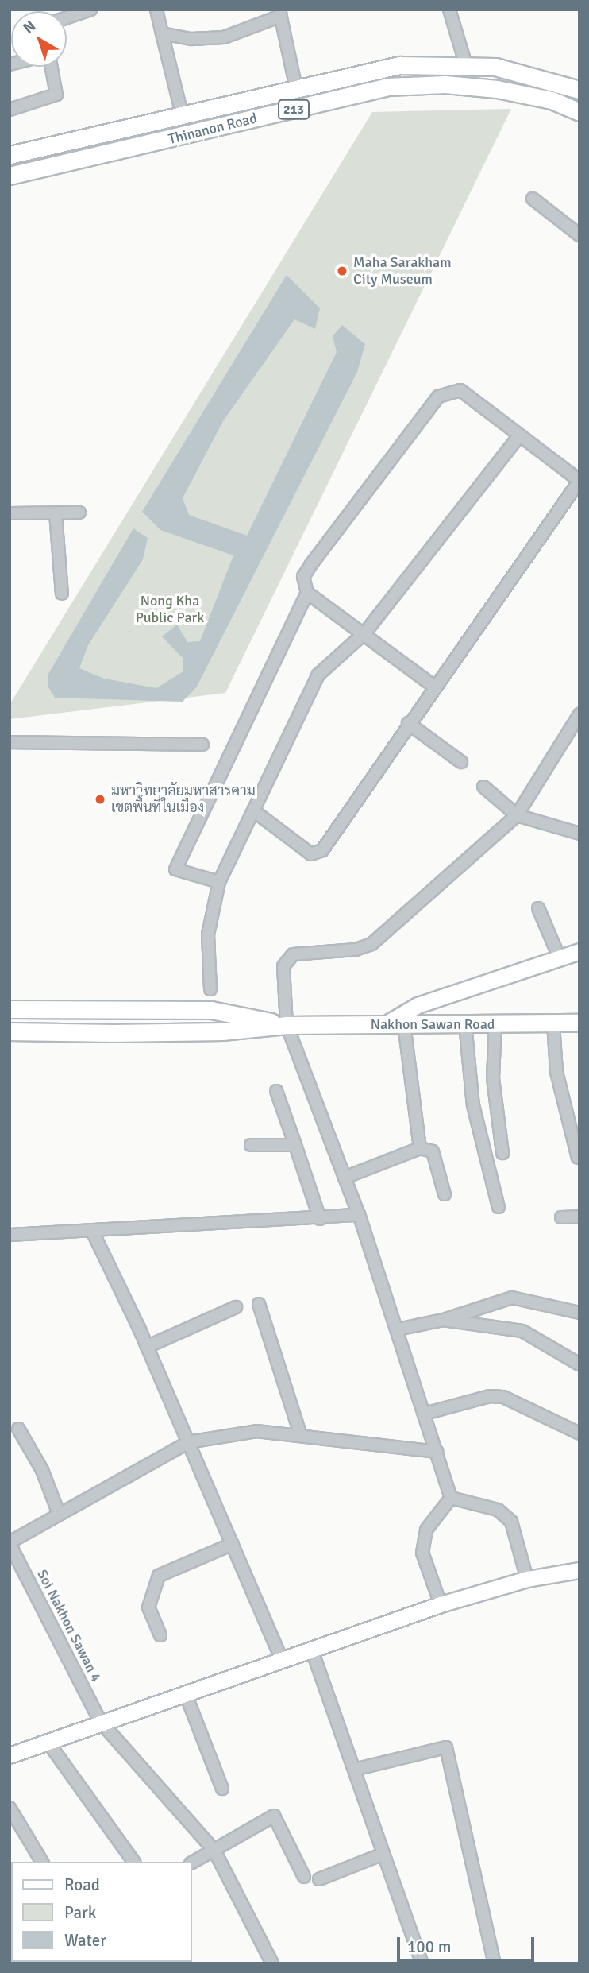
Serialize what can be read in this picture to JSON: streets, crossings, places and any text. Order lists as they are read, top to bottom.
{
  "streets": {
    "main road": ["213", "Thinanon Road", "Nakhon Sawan Road"],
    "street": ["Soi Nakhon Sawan 4"]
  },
  "parks": ["Nong Kha Public Park"],
  "places": ["Maha Sarakham City Museum", "มหาวิทยาลัยมหาสารคาม เขตพื้นที่ในเมือง"],
  "legend": ["Road", "Park", "Water"],
  "scale_bar": "100 m",
  "north": "top left"
}
